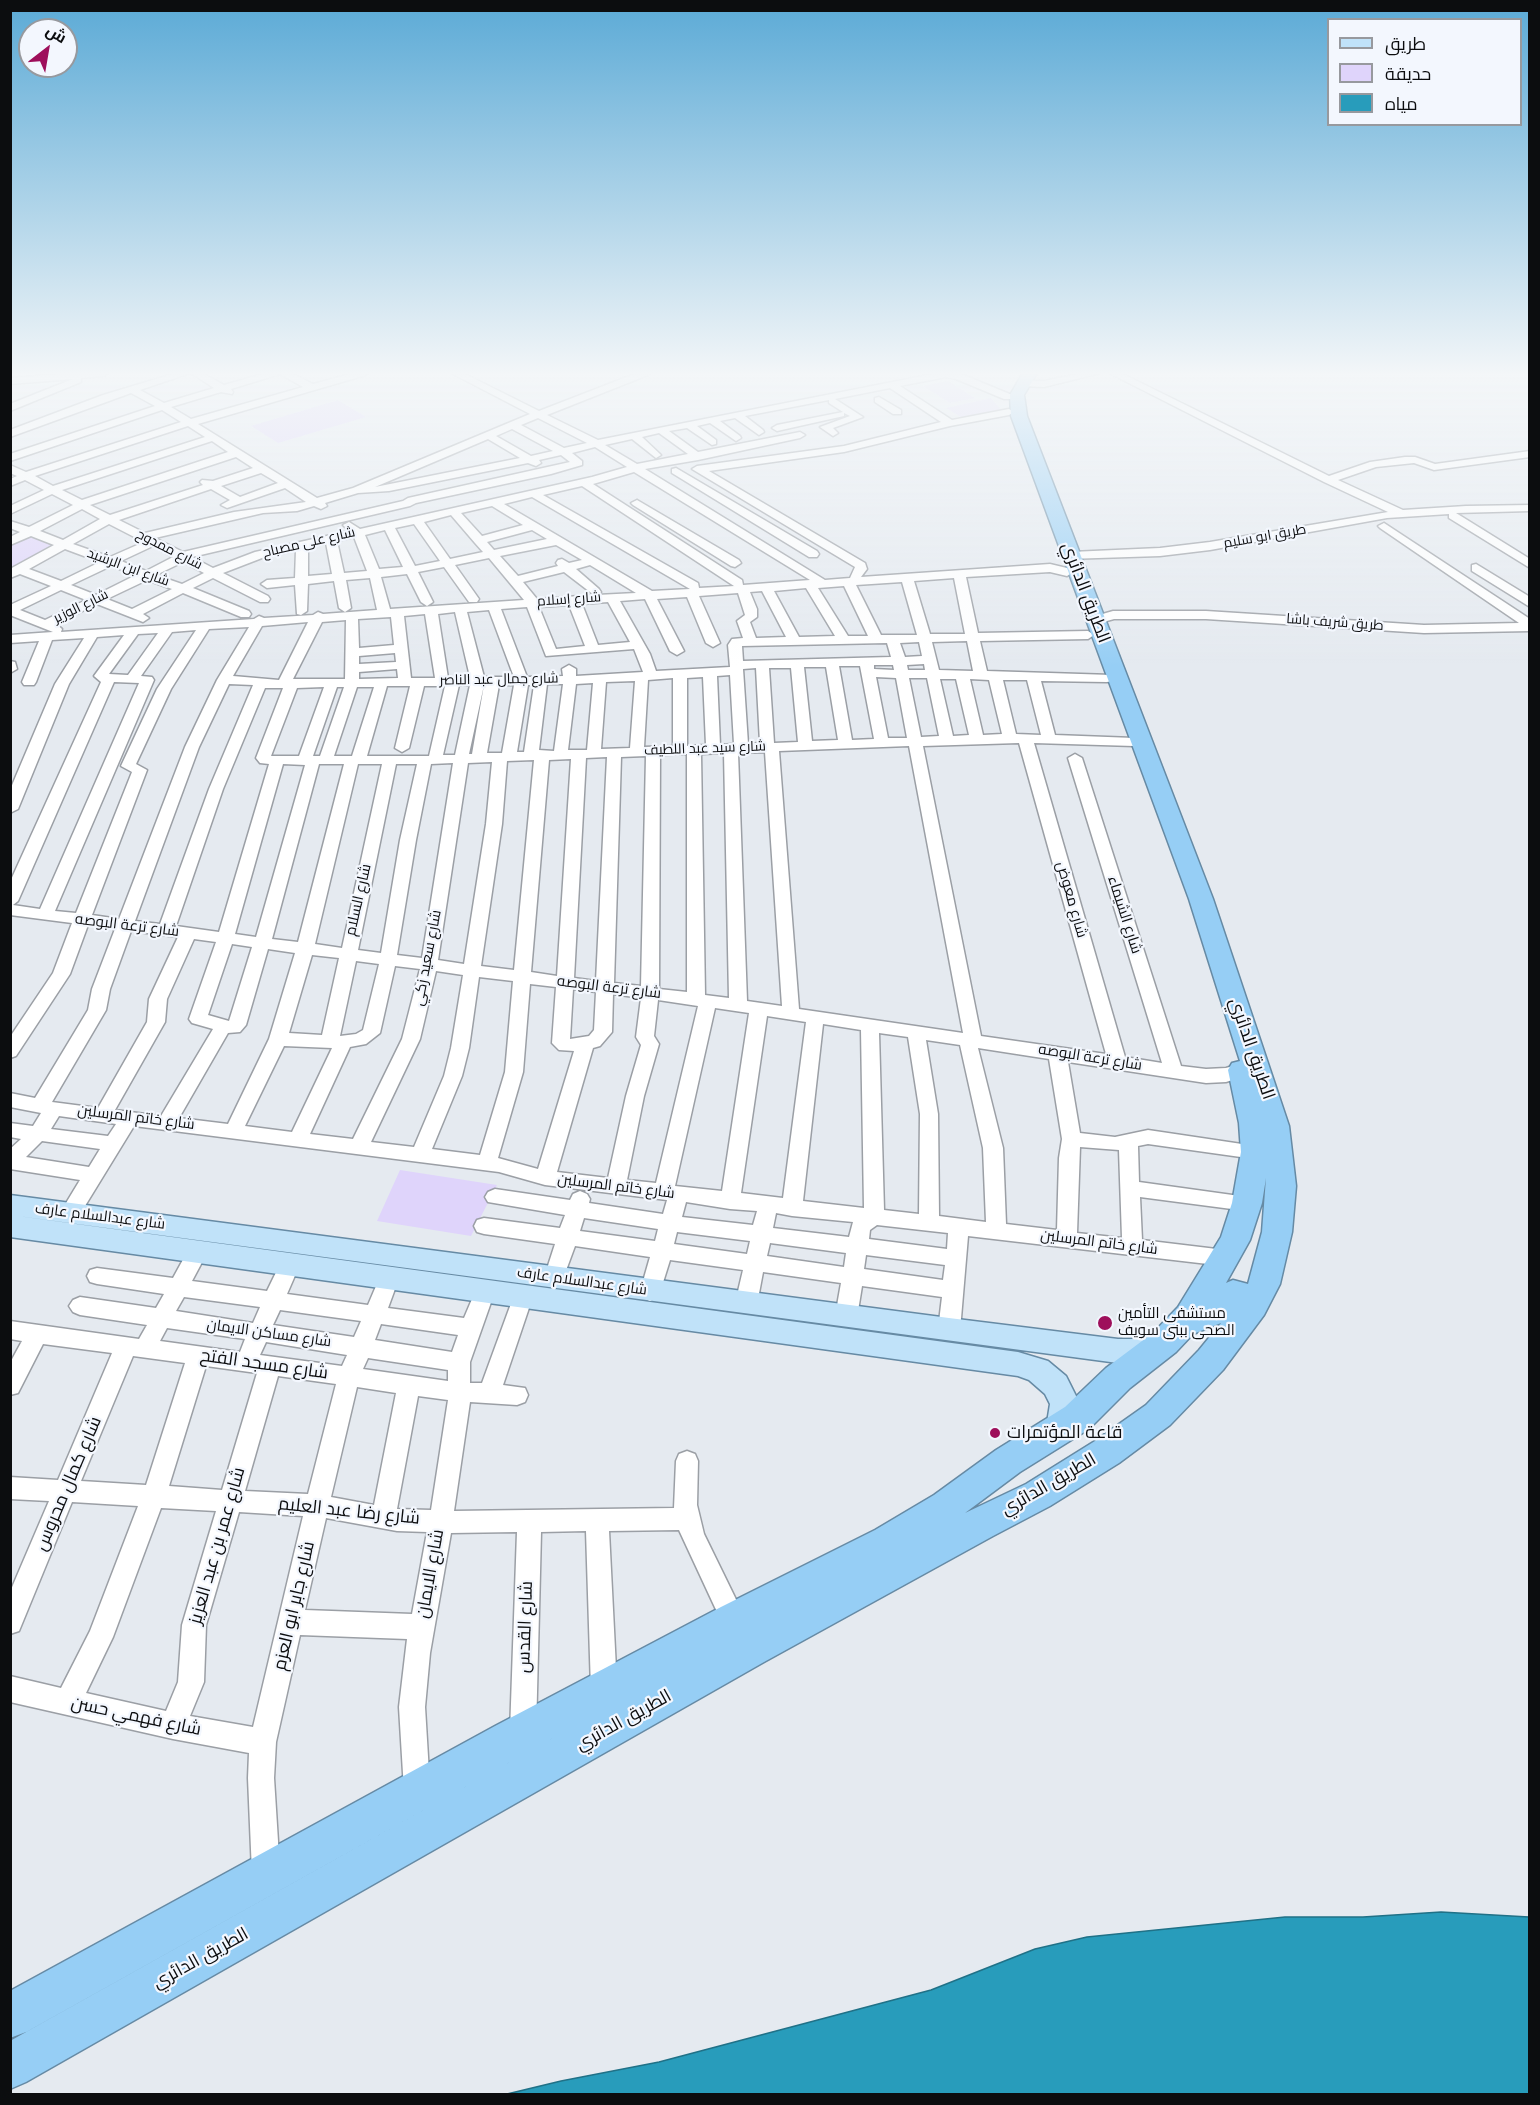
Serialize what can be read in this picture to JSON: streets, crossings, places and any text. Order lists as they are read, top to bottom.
{
  "streets": {
    "highway": ["الطريق الدائري"],
    "main road": ["شارع عبدالسلام عارف"],
    "street": [
      "طريق ابو سليم",
      "شارع على مصباح",
      "شارع ممدوح",
      "شارع ابن الرشيد",
      "شارع إسلام",
      "شارع الوزير",
      "طريق شريف باشا",
      "شارع جمال عبد الناصر",
      "شارع سيد عبد اللطيف",
      "شارع السلام",
      "شارع معوض",
      "شارع الشيماء",
      "شارع ترعة البوصه",
      "شارع سعيد زكي",
      "شارع خاتم المرسلين",
      "شارع مساكن الايمان",
      "شارع مسجد الفتح",
      "شارع كمال محروس",
      "شارع رضا عبد العليم",
      "شارع عمر بن عبد العزيز",
      "شارع الايمان",
      "شارع جابر ابو العزم",
      "شارع القدس",
      "شارع فهمي حسن"
    ]
  },
  "crossings": [
    ["طريق ابو سليم", "الطريق الدائري"],
    ["طريق ابو سليم", "شارع إسلام"],
    ["شارع على مصباح", "شارع ممدوح"],
    ["شارع على مصباح", "شارع ابن الرشيد"],
    ["شارع ممدوح", "شارع الوزير"],
    ["شارع ابن الرشيد", "شارع إسلام"],
    ["شارع ابن الرشيد", "شارع الوزير"],
    ["الطريق الدائري", "شارع إسلام"],
    ["الطريق الدائري", "طريق شريف باشا"],
    ["الطريق الدائري", "شارع سيد عبد اللطيف"],
    ["الطريق الدائري", "شارع خاتم المرسلين"],
    ["الطريق الدائري", "شارع عبدالسلام عارف"],
    ["الطريق الدائري", "شارع الايمان"],
    ["الطريق الدائري", "شارع جابر ابو العزم"],
    ["الطريق الدائري", "شارع القدس"],
    ["شارع إسلام", "شارع الوزير"],
    ["شارع إسلام", "شارع معوض"],
    ["طريق شريف باشا", "شارع معوض"],
    ["شارع جمال عبد الناصر", "شارع سعيد زكي"],
    ["شارع سيد عبد اللطيف", "شارع السلام"],
    ["شارع سيد عبد اللطيف", "شارع معوض"],
    ["شارع سيد عبد اللطيف", "شارع سعيد زكي"],
    ["شارع السلام", "شارع ترعة البوصه"],
    ["شارع السلام", "شارع خاتم المرسلين"],
    ["شارع معوض", "شارع ترعة البوصه"],
    ["شارع الشيماء", "شارع ترعة البوصه"],
    ["شارع ترعة البوصه", "شارع سعيد زكي"],
    ["شارع سعيد زكي", "شارع خاتم المرسلين"],
    ["شارع عبدالسلام عارف", "شارع كمال محروس"],
    ["شارع عبدالسلام عارف", "شارع الايمان"],
    ["شارع عبدالسلام عارف", "شارع جابر ابو العزم"],
    ["شارع مساكن الايمان", "شارع كمال محروس"],
    ["شارع مساكن الايمان", "شارع الايمان"],
    ["شارع مساكن الايمان", "شارع جابر ابو العزم"],
    ["شارع مسجد الفتح", "شارع كمال محروس"],
    ["شارع مسجد الفتح", "شارع عمر بن عبد العزيز"],
    ["شارع مسجد الفتح", "شارع الايمان"],
    ["شارع مسجد الفتح", "شارع جابر ابو العزم"],
    ["شارع كمال محروس", "شارع رضا عبد العليم"],
    ["شارع رضا عبد العليم", "شارع عمر بن عبد العزيز"],
    ["شارع رضا عبد العليم", "شارع الايمان"],
    ["شارع رضا عبد العليم", "شارع جابر ابو العزم"],
    ["شارع رضا عبد العليم", "شارع القدس"],
    ["شارع عمر بن عبد العزيز", "شارع فهمي حسن"],
    ["شارع جابر ابو العزم", "شارع فهمي حسن"]
  ],
  "places": ["مستشفى التأمين الصحى ببنى سويف", "قاعة المؤتمرات"],
  "legend": ["طريق", "حديقة", "مياه"],
  "north": "top right"
}
